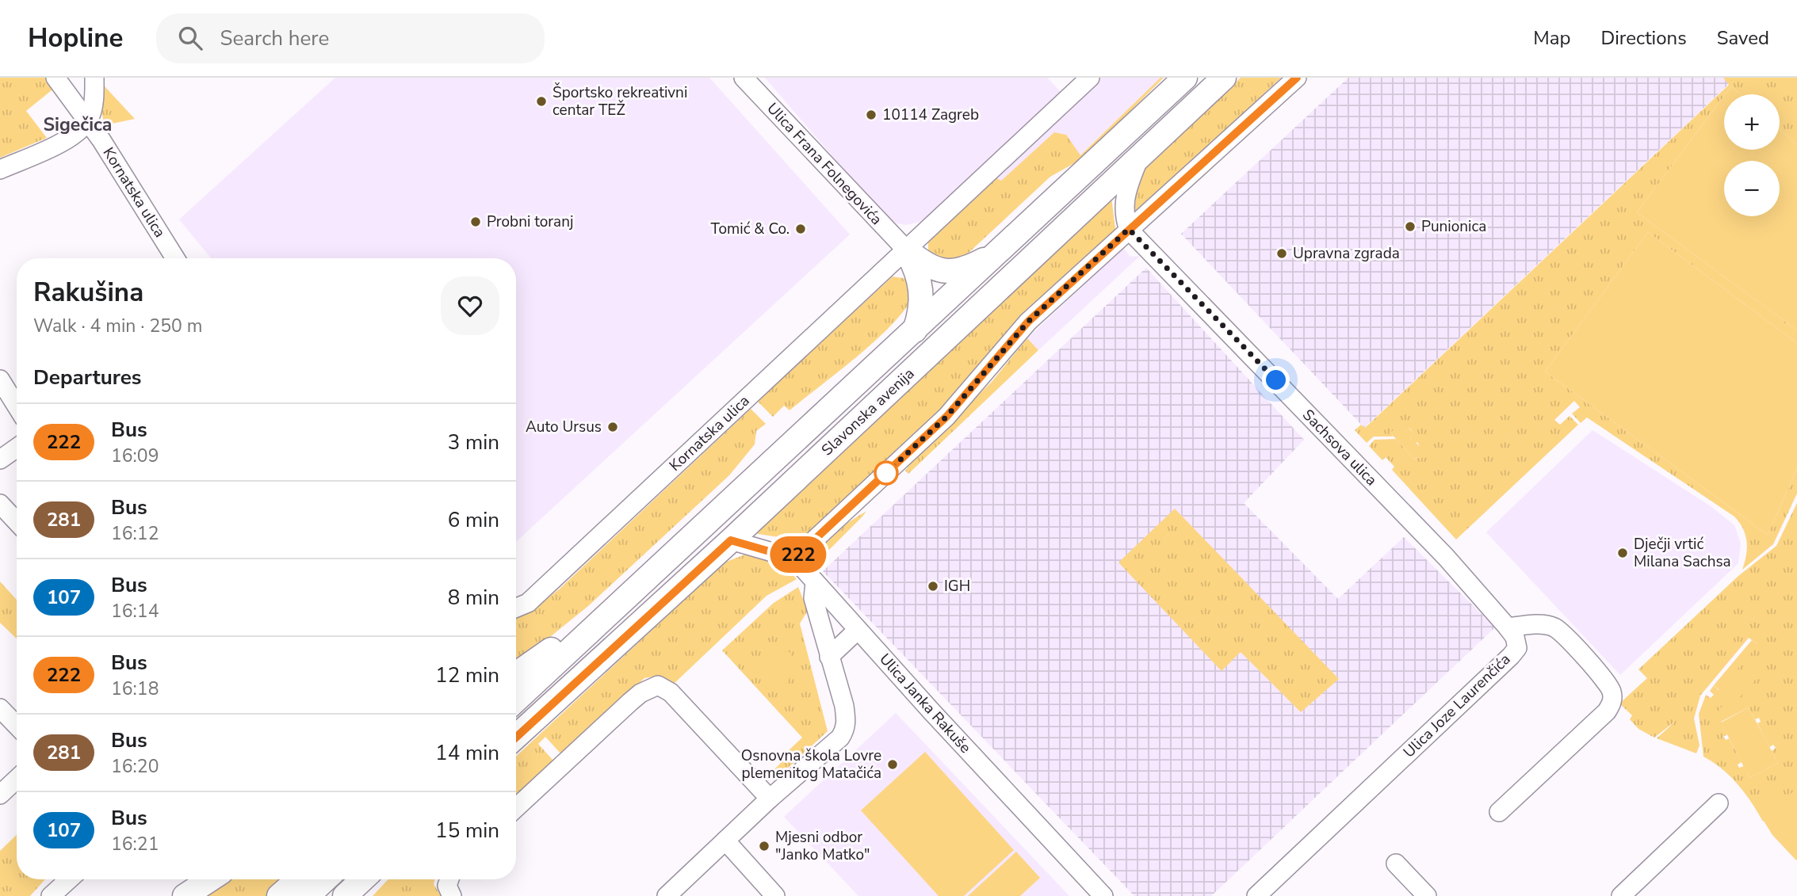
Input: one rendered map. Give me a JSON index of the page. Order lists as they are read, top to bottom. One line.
{"streets":{"main road":["Slavonska avenija"],"street":["Ulica Frana Folnegovića","Kornatska ulica","Sachsova ulica","Ulica Janka Rakuše","Ulica Joze Laurenčića"]},"crossings":[["Ulica Frana Folnegovića","Kornatska ulica"],["Sachsova ulica","Ulica Joze Laurenčića"]],"districts":["Sigečica"],"places":["Športsko rekreativni centar TEŽ","10114 Zagreb","Probni toranj","Punionica","Tomić & Co.","Upravna zgrada","Auto Ursus","Dječji vrtić Milana Sachsa","IGH","Osnovna škola Lovre plemenitog Matačića","Mjesni odbor \"Janko Matko\""],"lines":["bus line 222"],"page":{"header":"Hopline","search":"Search here","nav":["Map","Directions","Saved"],"on_map":"222","map_buttons":["+","−"],"heading":[["Rakušina","Walk · 4 min · 250 m"],"Departures"],"list":[{"mark":"222","name":"Bus","note":"16:09","value":"3 min"},{"mark":"281","name":"Bus","note":"16:12","value":"6 min"},{"mark":"107","name":"Bus","note":"16:14","value":"8 min"},{"mark":"222","name":"Bus","note":"16:18","value":"12 min"},{"mark":"281","name":"Bus","note":"16:20","value":"14 min"},{"mark":"107","name":"Bus","note":"16:21","value":"15 min"}]}}
